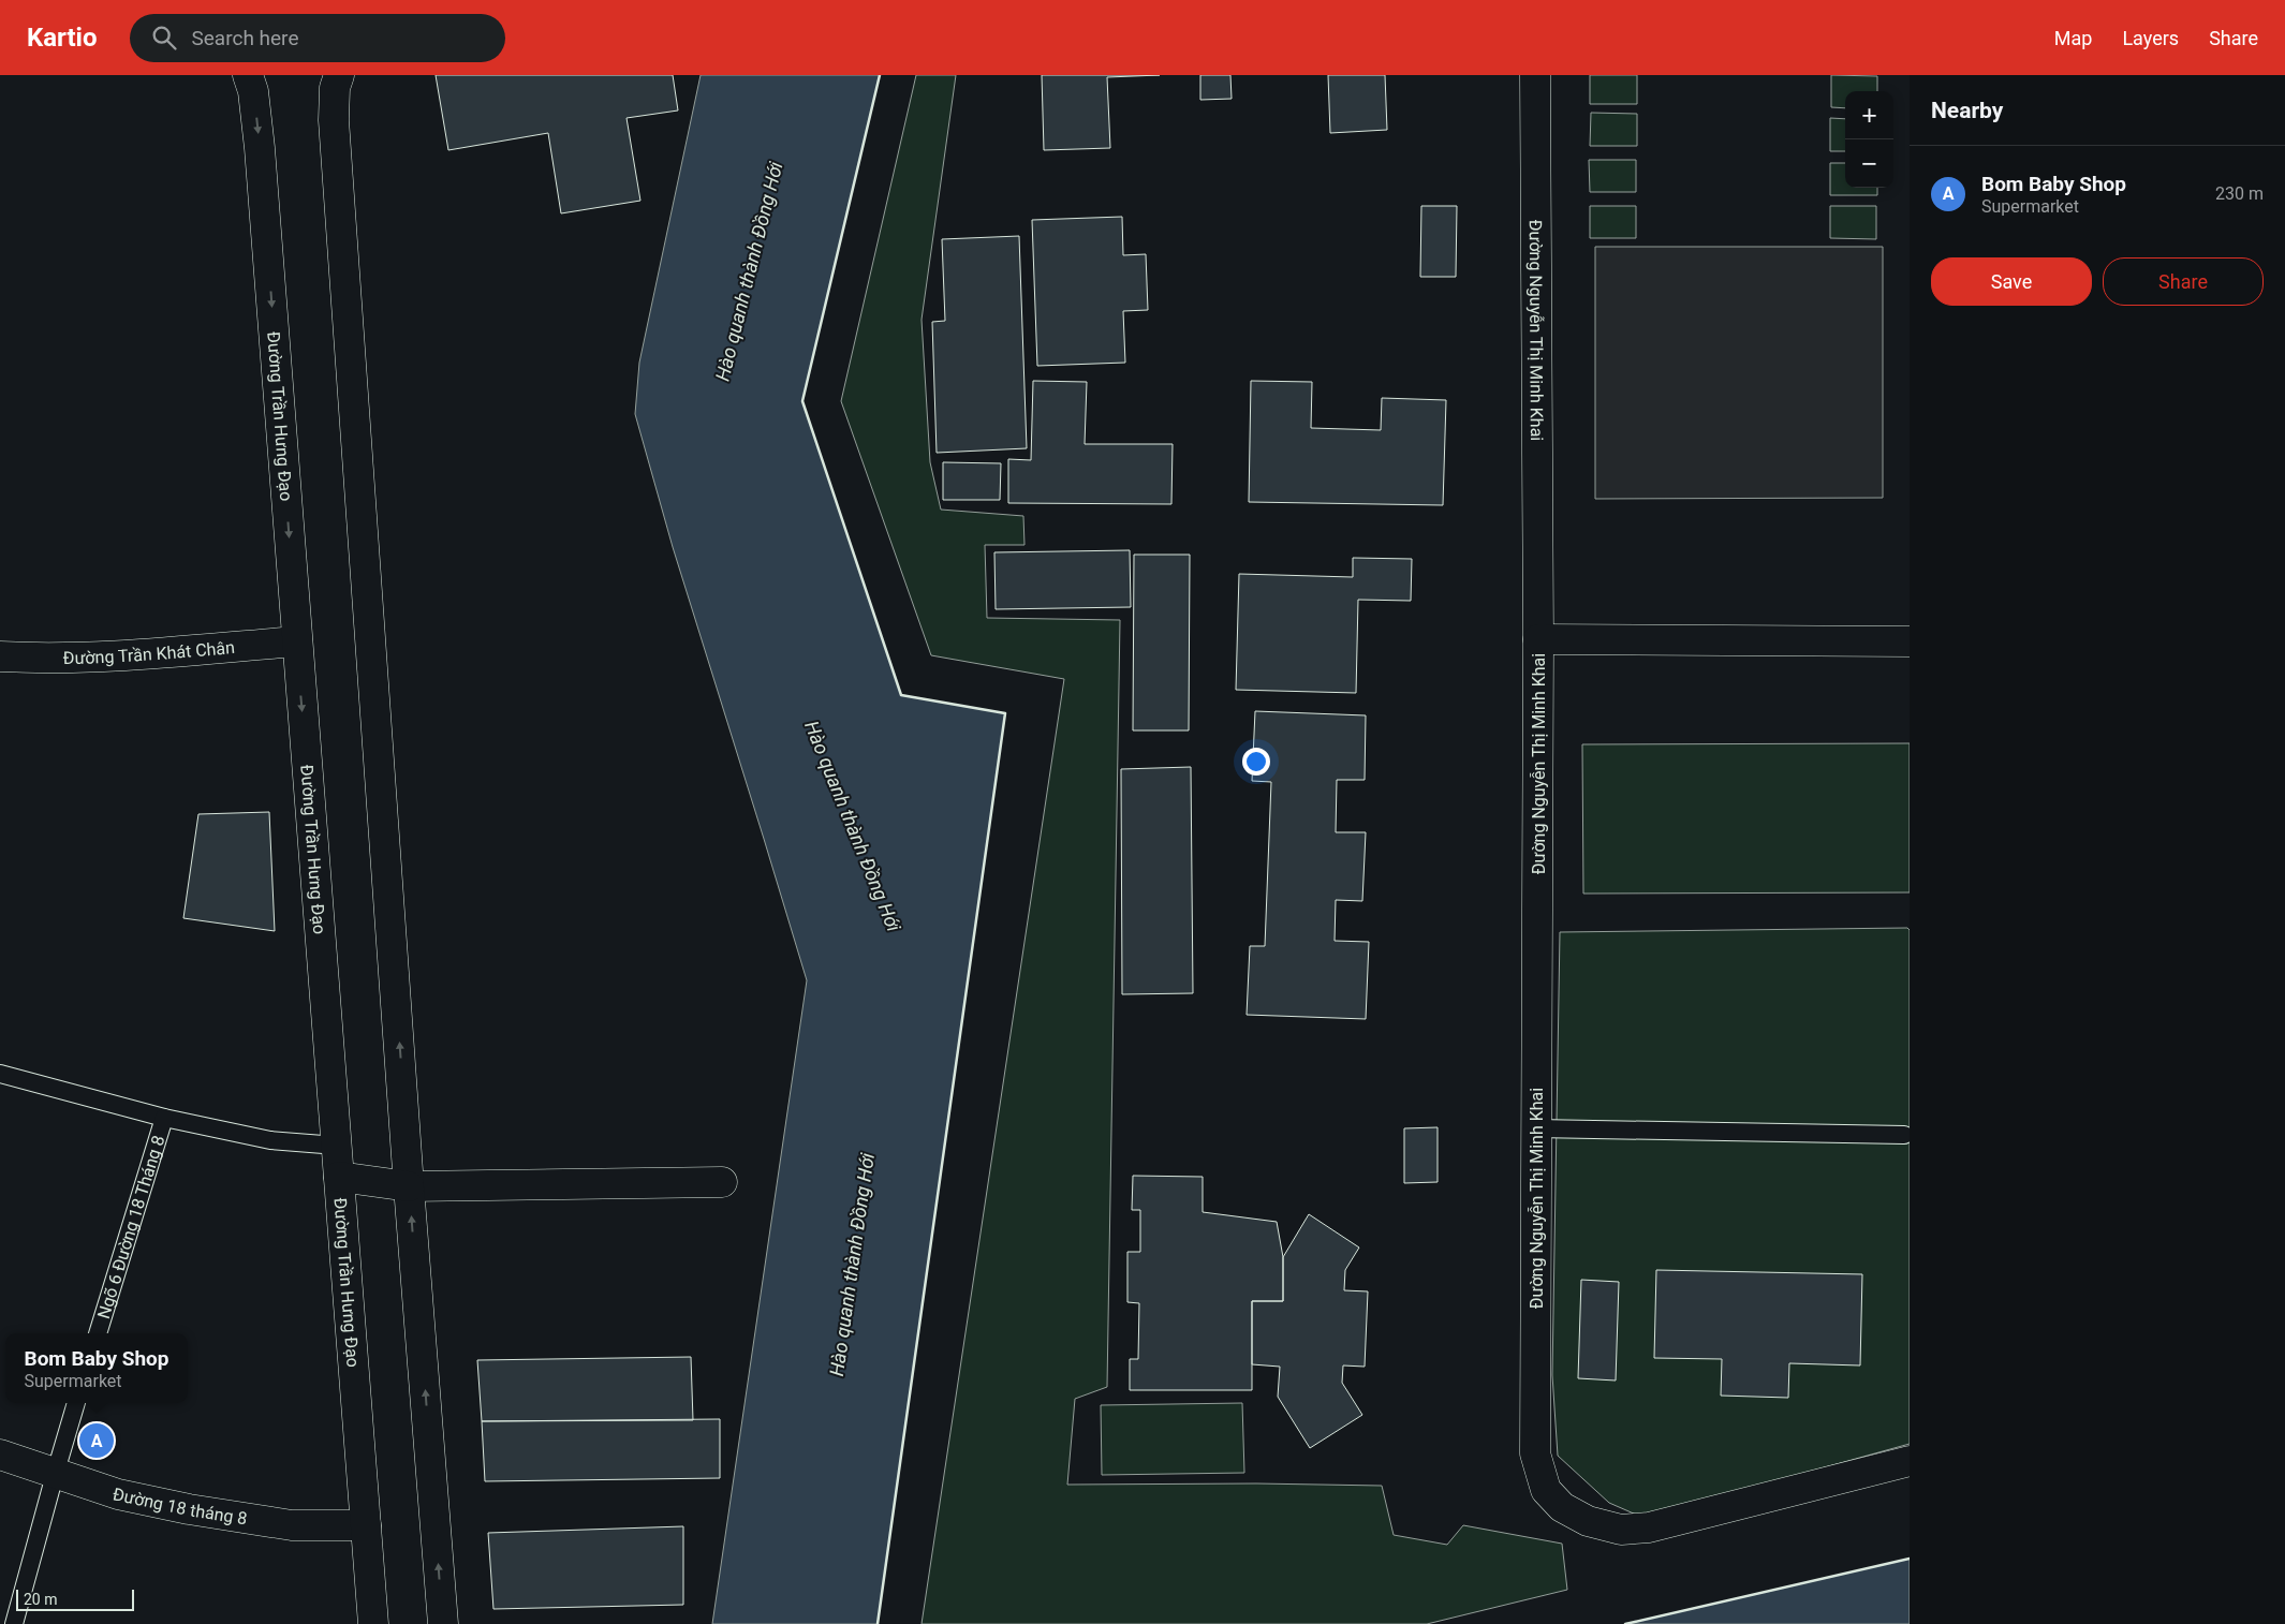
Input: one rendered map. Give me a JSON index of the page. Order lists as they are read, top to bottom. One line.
{"streets":{"main road":["Đường Nguyễn Thị Minh Khai","Đường Trần Hưng Đạo","Đường Trần Khát Chân","Đường 18 tháng 8"],"lane":["Ngõ 6 Đường 18 Tháng 8"]},"crossings":[["Đường Trần Hưng Đạo","Đường Trần Khát Chân"],["Đường Trần Hưng Đạo","Đường 18 tháng 8"]],"water":["Hào quanh thành Đồng Hới"],"scale_bar":"20 m","page":{"header":"Kartio","search":"Search here","nav":["Map","Layers","Share"],"heading":"Nearby","map_buttons":["+","−"],"list":[{"mark":"A","name":"Bom Baby Shop","note":"Supermarket","value":"230 m"}],"buttons":["Save","Share"],"popup":["Bom Baby Shop","Supermarket"],"pins":"A","scale":"20 m"}}
